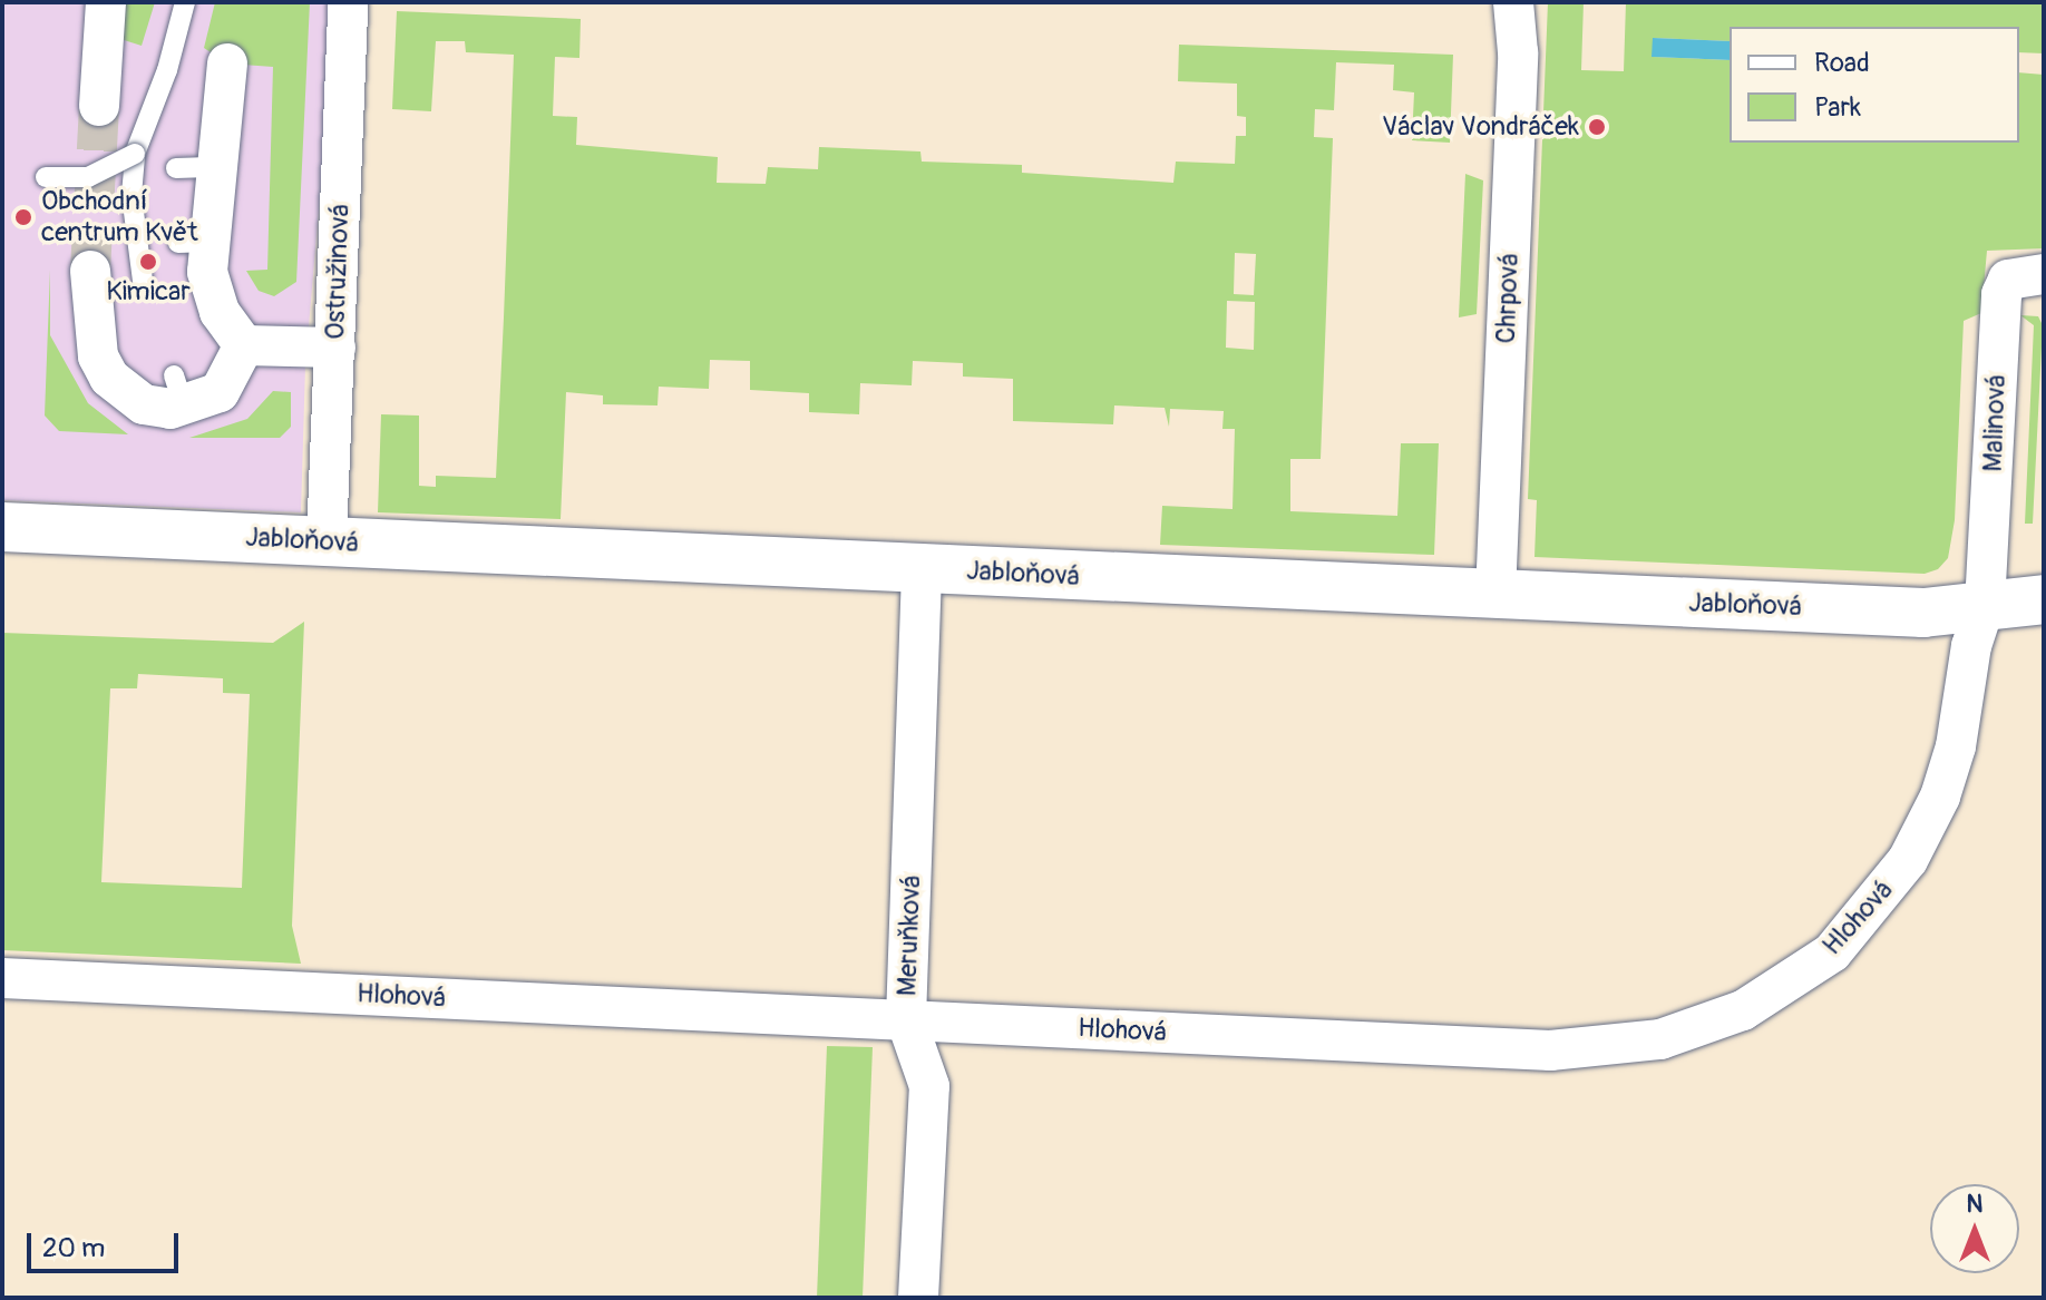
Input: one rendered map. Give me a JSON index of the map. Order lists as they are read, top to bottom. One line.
{"streets":{"street":["Ostružinová","Chrpová","Malinová","Jabloňová","Hlohová","Meruňková"]},"crossings":[["Ostružinová","Jabloňová"],["Chrpová","Jabloňová"],["Malinová","Jabloňová"],["Malinová","Hlohová"],["Jabloňová","Hlohová"],["Jabloňová","Meruňková"],["Hlohová","Meruňková"]],"places":["Václav Vondráček","Obchodní centrum Květ","Kimicar"],"legend":["Road","Park"],"scale_bar":"20 m","north":"top"}
